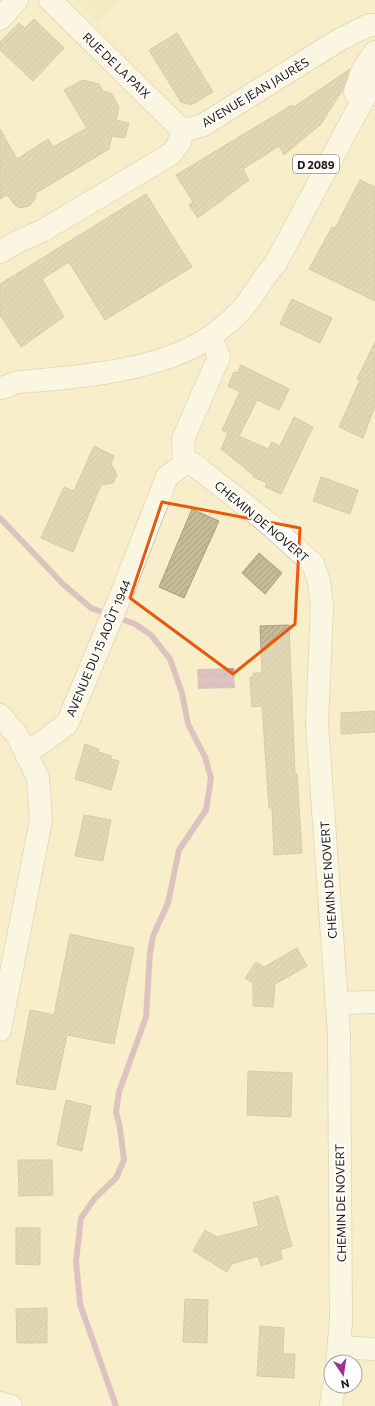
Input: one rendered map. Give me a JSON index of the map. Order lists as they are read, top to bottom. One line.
{"streets":{"street":["RUE DE LA PAIX","AVENUE JEAN JAURÈS","D 2089","CHEMIN DE NOVERT","AVENUE DU 15 AOÛT 1944"]},"crossings":[["RUE DE LA PAIX","AVENUE JEAN JAURÈS"],["CHEMIN DE NOVERT","AVENUE DU 15 AOÛT 1944"]],"north":"bottom"}
